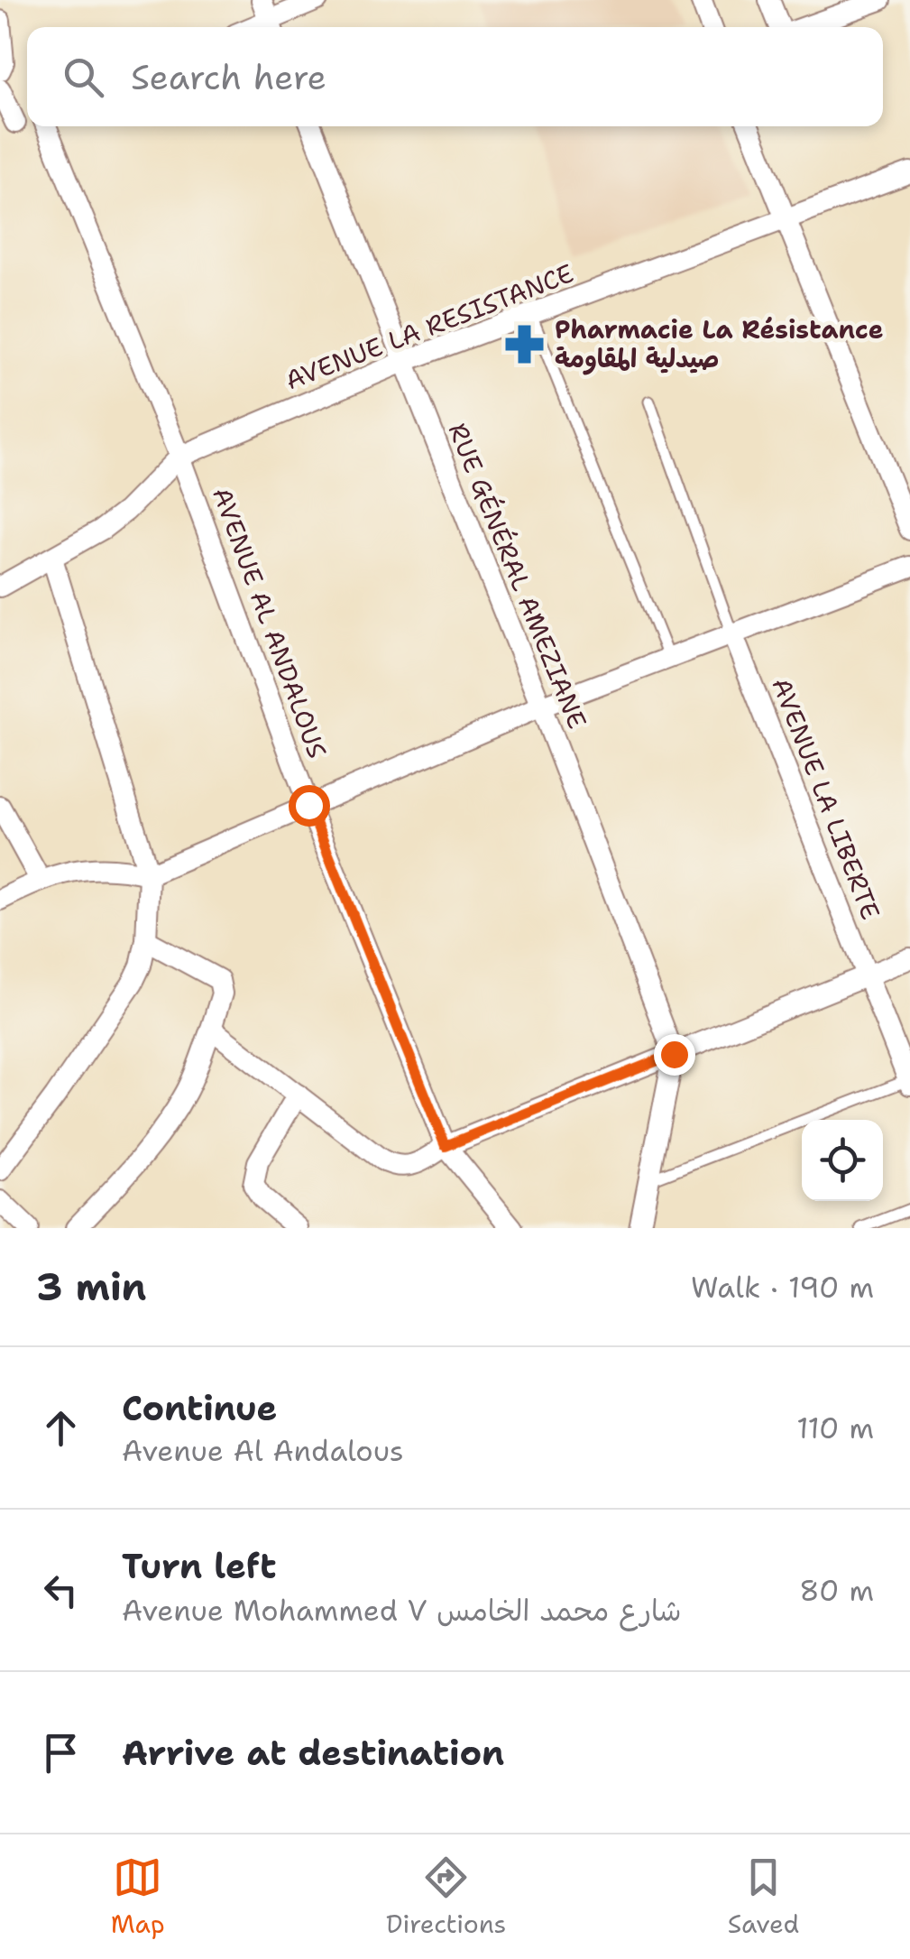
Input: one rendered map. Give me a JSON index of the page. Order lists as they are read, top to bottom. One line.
{"streets":{"street":["AVENUE LA RESISTANCE","RUE GÉNÉRAL AMEZIANE","AVENUE AL ANDALOUS","AVENUE LA LIBERTE"]},"crossings":[["AVENUE LA RESISTANCE","RUE GÉNÉRAL AMEZIANE"],["AVENUE LA RESISTANCE","AVENUE AL ANDALOUS"]],"places":{"pharmacy":["Pharmacie La Résistance صيدلية المقاومة"]},"page":{"search":"Search here","heading":["3 min","Walk · 190 m"],"list":[["Continue","Avenue Al Andalous","110 m"],["Turn left","Avenue Mohammed V شارع محمد الخامس","80 m"],"Arrive at destination"],"nav":["Map","Directions","Saved"]}}
